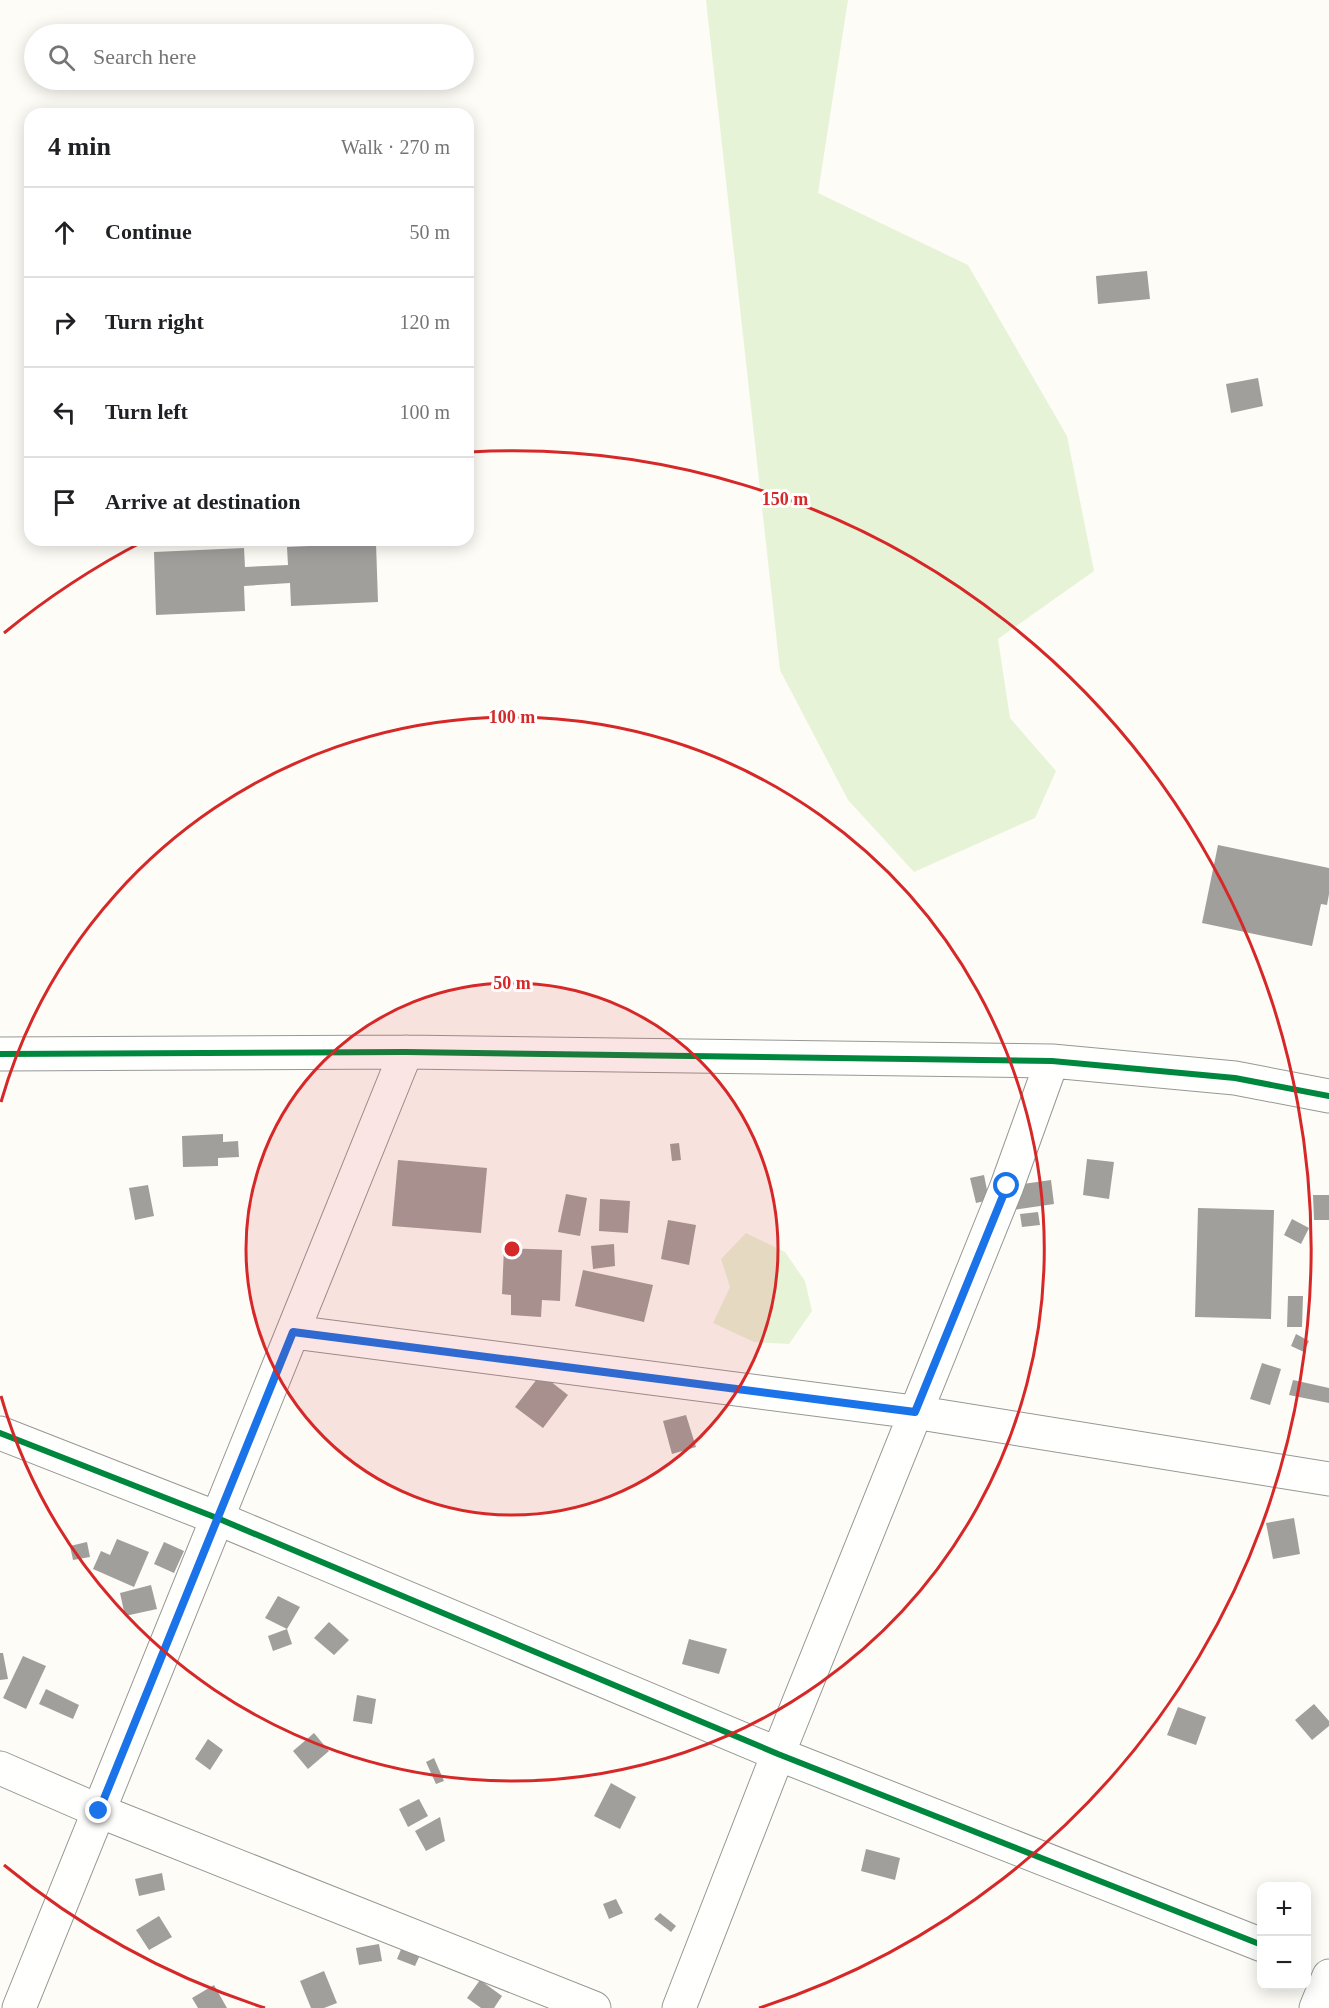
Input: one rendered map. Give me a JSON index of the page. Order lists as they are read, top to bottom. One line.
{"page":{"search":"Search here","heading":["4 min","Walk · 270 m"],"list":[["Continue","50 m"],["Turn right","120 m"],["Turn left","100 m"],"Arrive at destination"],"map_buttons":["+","−"]},"rings":["150 m","100 m","50 m"]}
